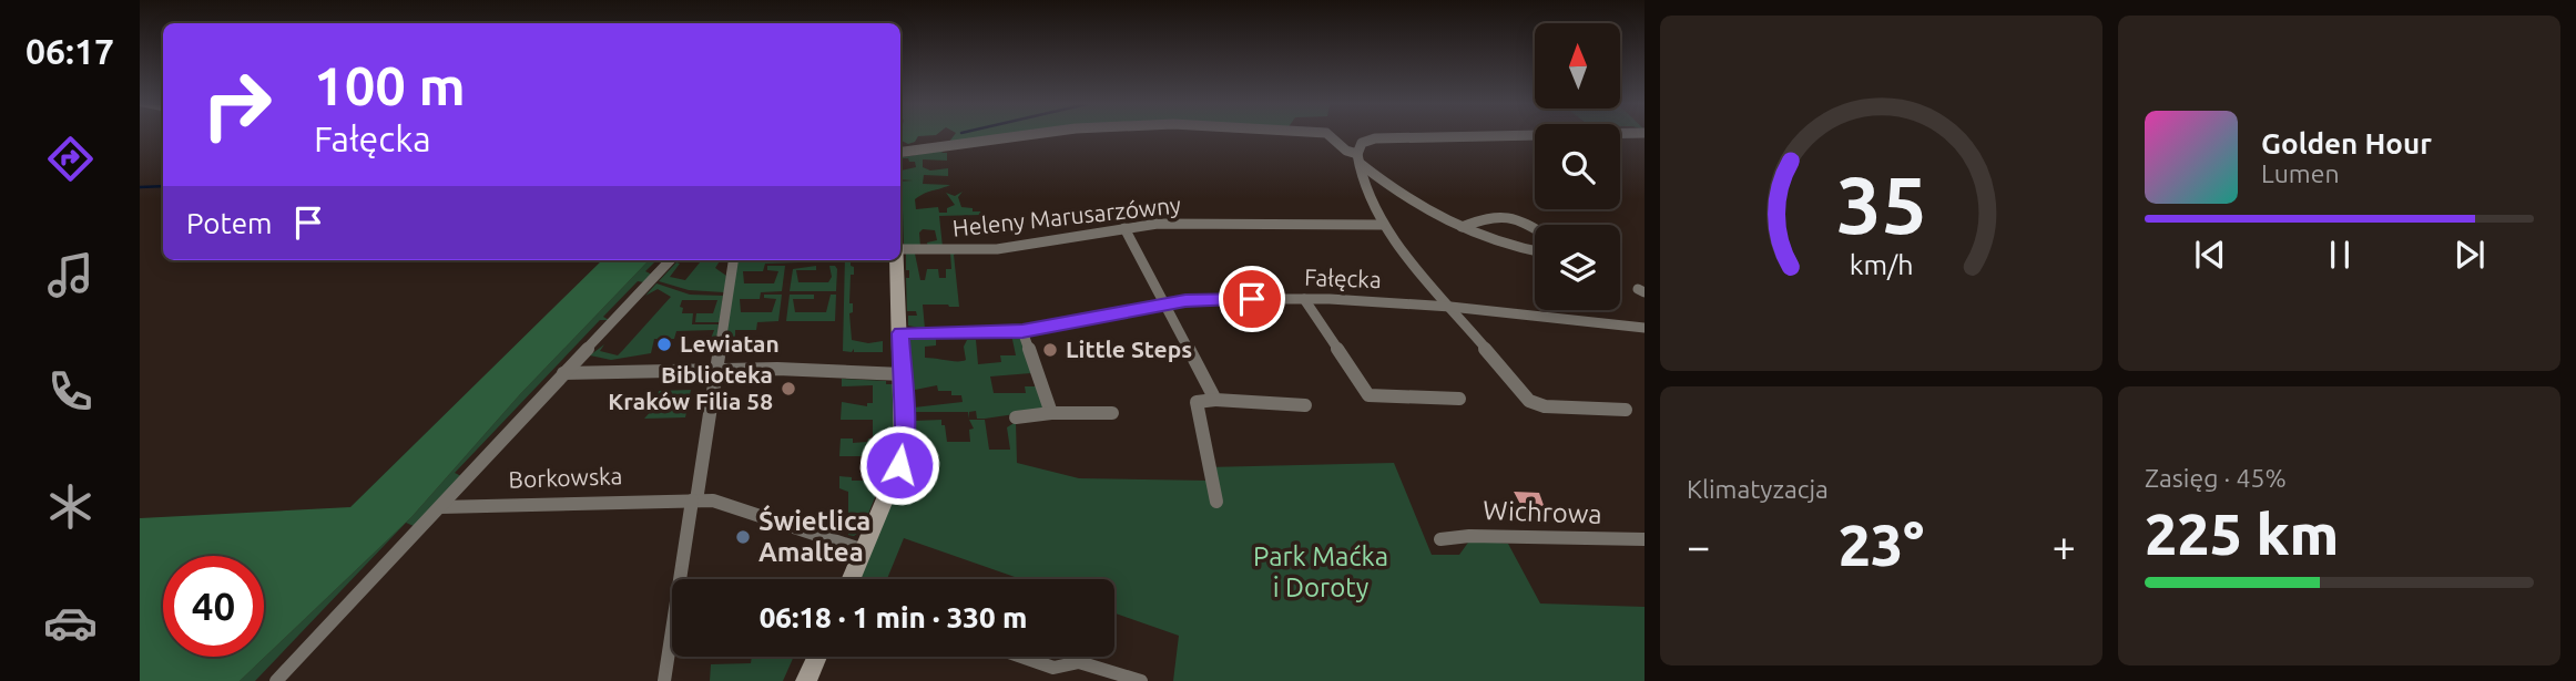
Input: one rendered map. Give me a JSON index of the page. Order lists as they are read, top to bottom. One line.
{"streets":{"street":["Heleny Marusarzówny","Fałęcka","Borkowska","Wichrowa"]},"parks":["Park Maćka i Doroty"],"places":["Lewiatan","Little Steps","Biblioteka Kraków Filia 58","Świetlica Amaltea"],"north":"top","page":{"tabs":"06:17","turn":["100 m","Fałęcka"],"song":["Golden Hour","Lumen"],"then":"Potem","tile":["Klimatyzacja",["Zasięg · 45%","225 km"]],"heat":["−","23°","+"],"limit":"40","trip":"06:18 · 1 min · 330 m","gauge":["35","km/h"]}}
